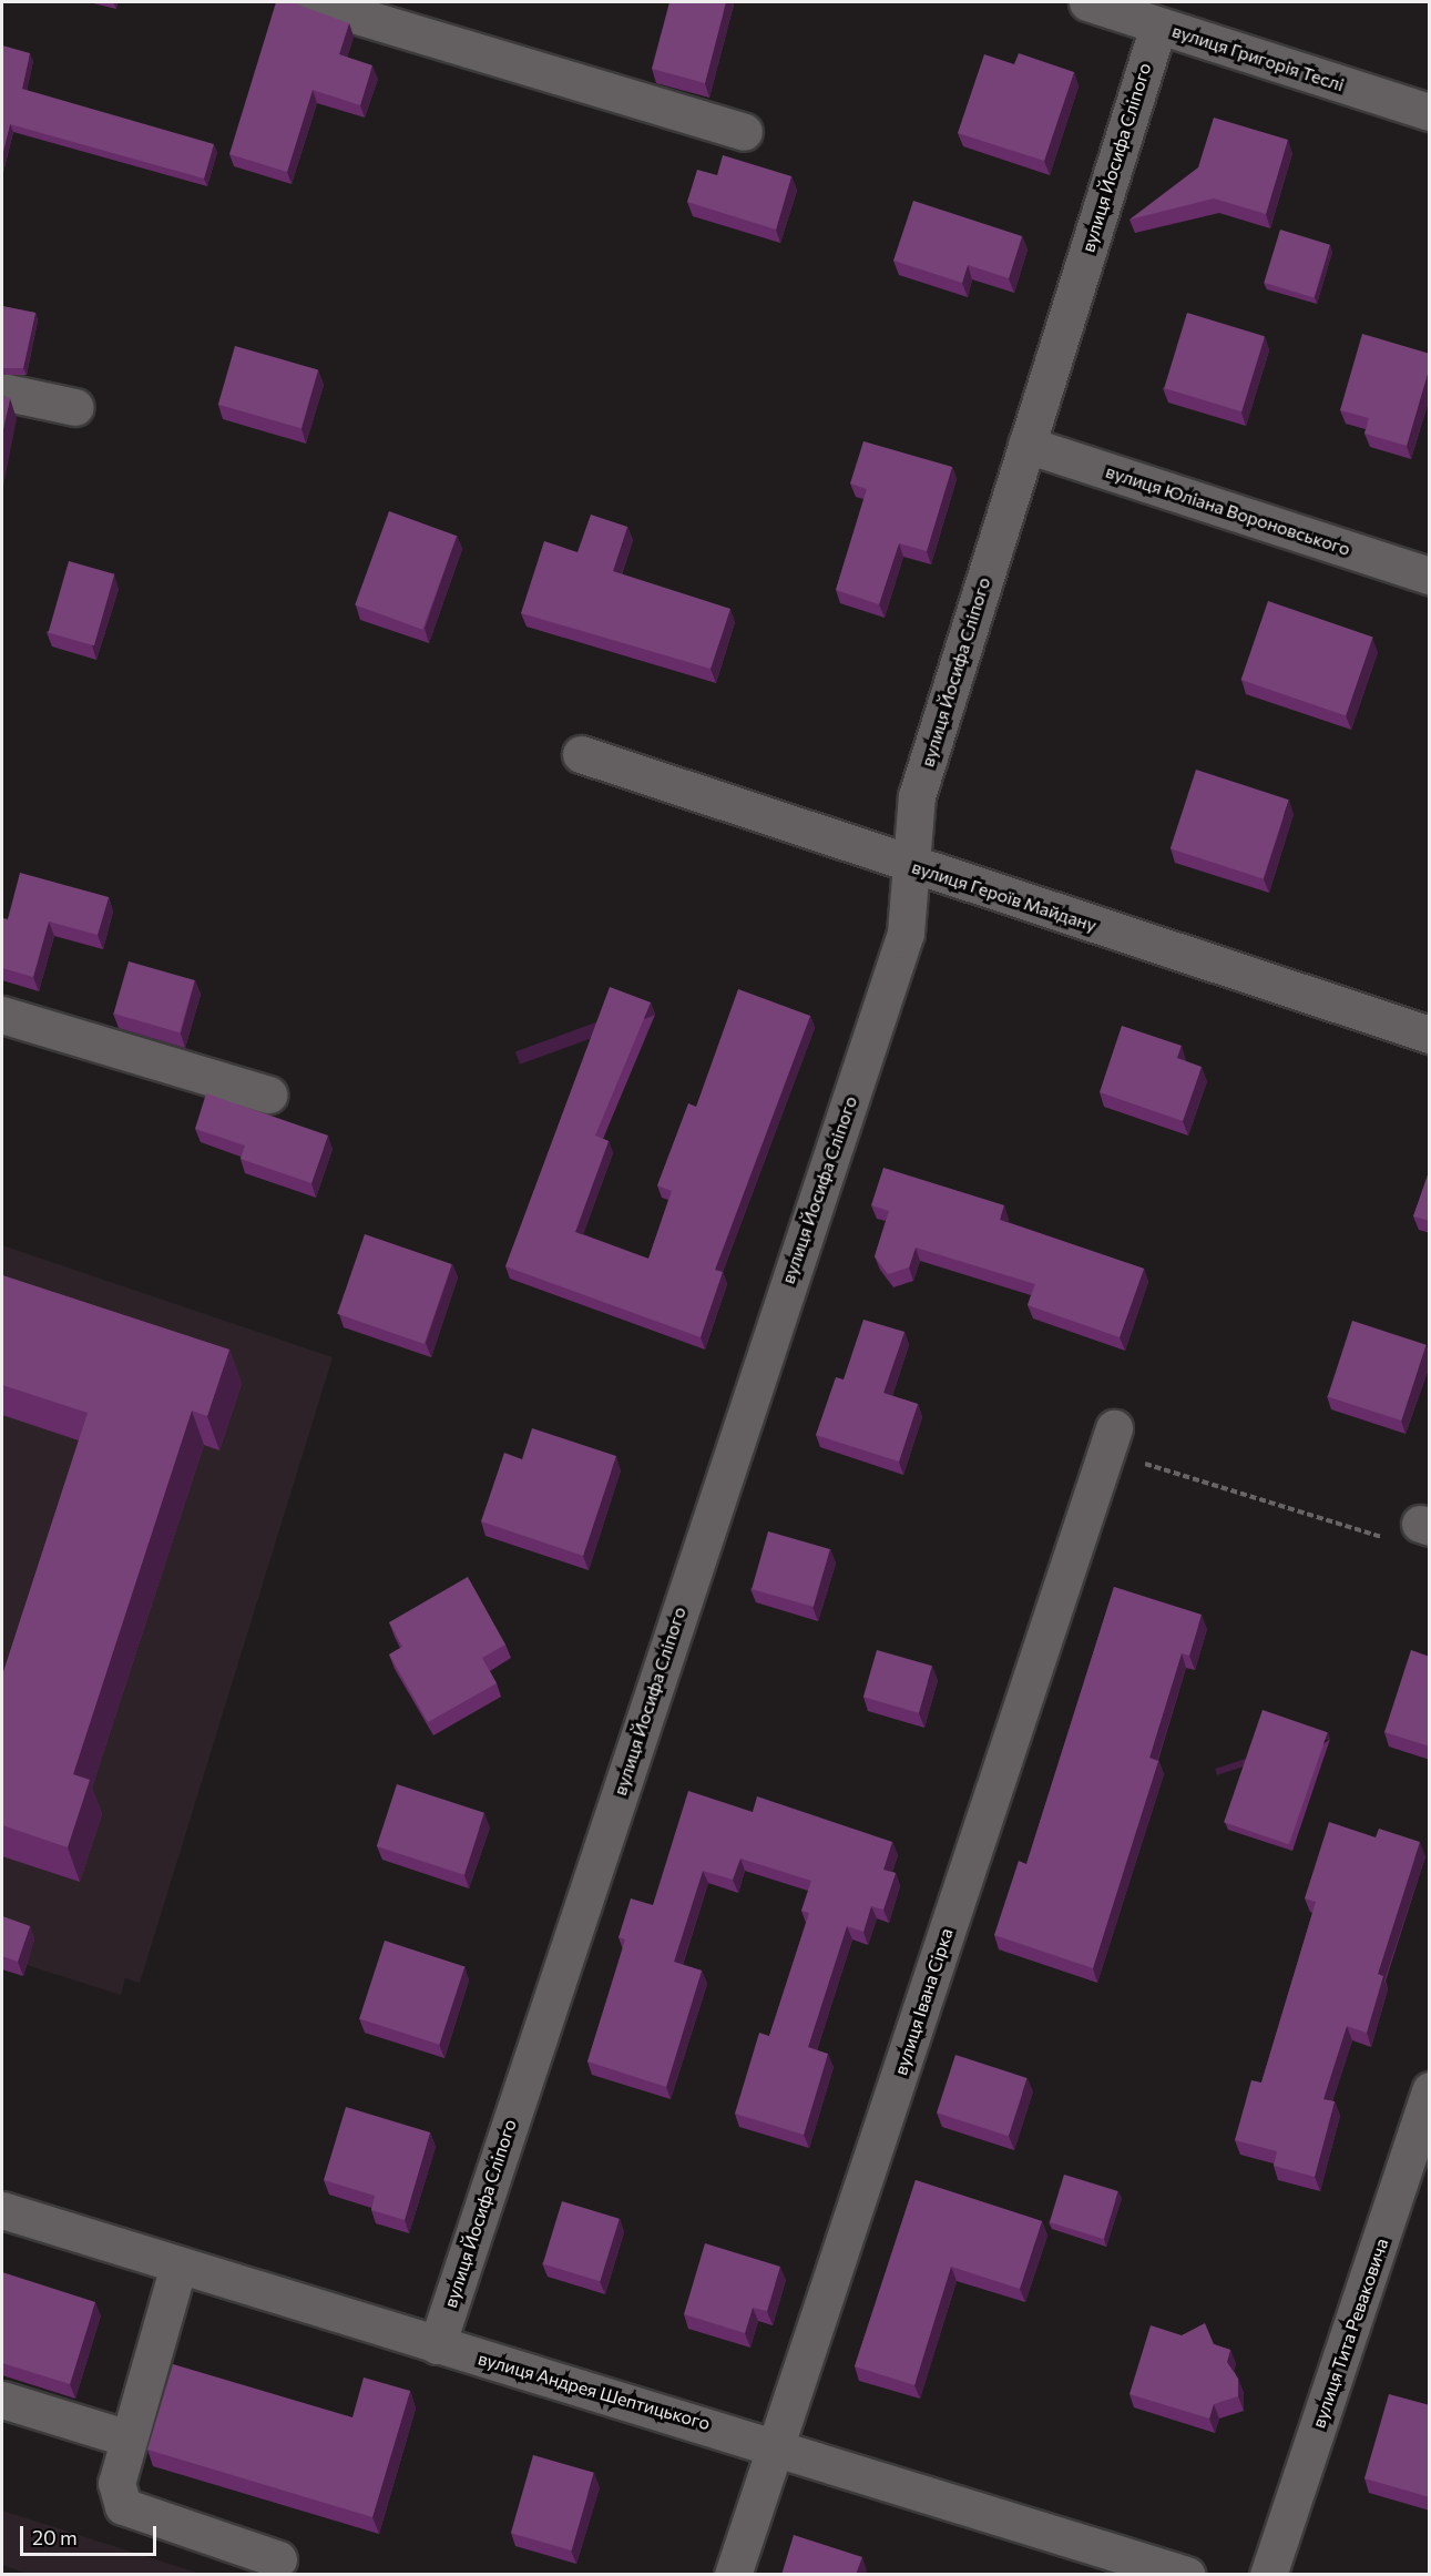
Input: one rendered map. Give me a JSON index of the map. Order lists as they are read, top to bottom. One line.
{"streets":{"street":["вулиця Григорія Теслі","вулиця Йосифа Сліпого","вулиця Юліана Вороновського","вулиця Героїв Майдану","вулиця Івана Сірка","вулиця Тита Реваковича","вулиця Андрея Шептицького"]},"crossings":[["вулиця Григорія Теслі","вулиця Йосифа Сліпого"],["вулиця Йосифа Сліпого","вулиця Юліана Вороновського"],["вулиця Йосифа Сліпого","вулиця Героїв Майдану"],["вулиця Йосифа Сліпого","вулиця Андрея Шептицького"],["вулиця Івана Сірка","вулиця Андрея Шептицького"]],"scale_bar":"20 m"}
